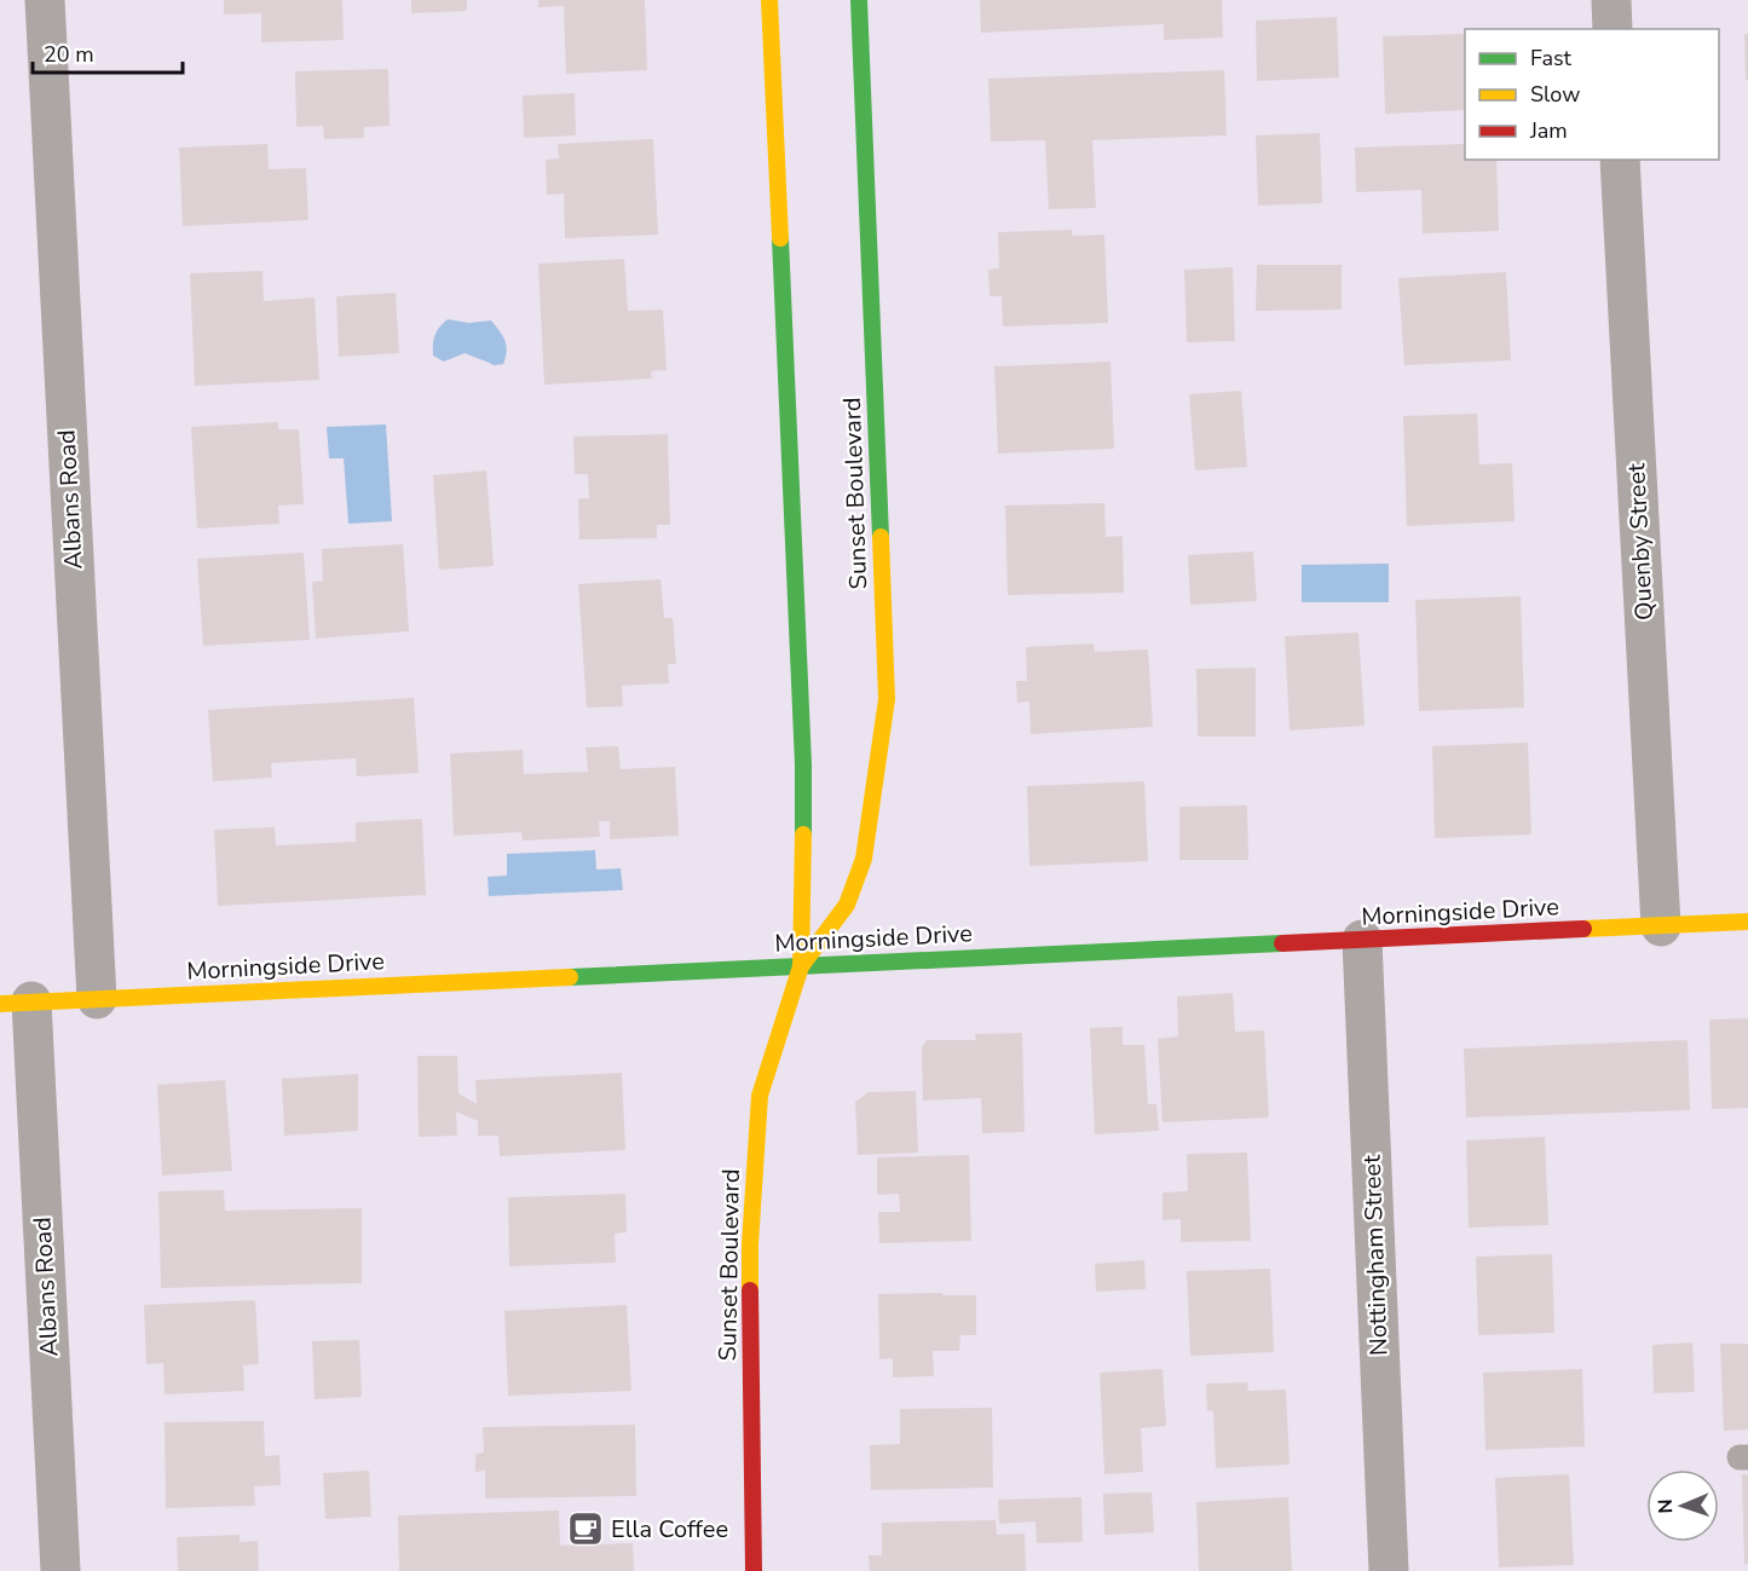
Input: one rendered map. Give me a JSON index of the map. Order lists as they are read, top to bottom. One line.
{"streets":{"street":["Sunset Boulevard","Albans Road","Quenby Street","Morningside Drive","Nottingham Street"]},"crossings":[["Sunset Boulevard","Morningside Drive"],["Albans Road","Morningside Drive"],["Quenby Street","Morningside Drive"],["Morningside Drive","Nottingham Street"]],"places":{"cafe":["Ella Coffee"]},"legend":["Fast","Slow","Jam"],"scale_bar":"20 m","north":"left"}
